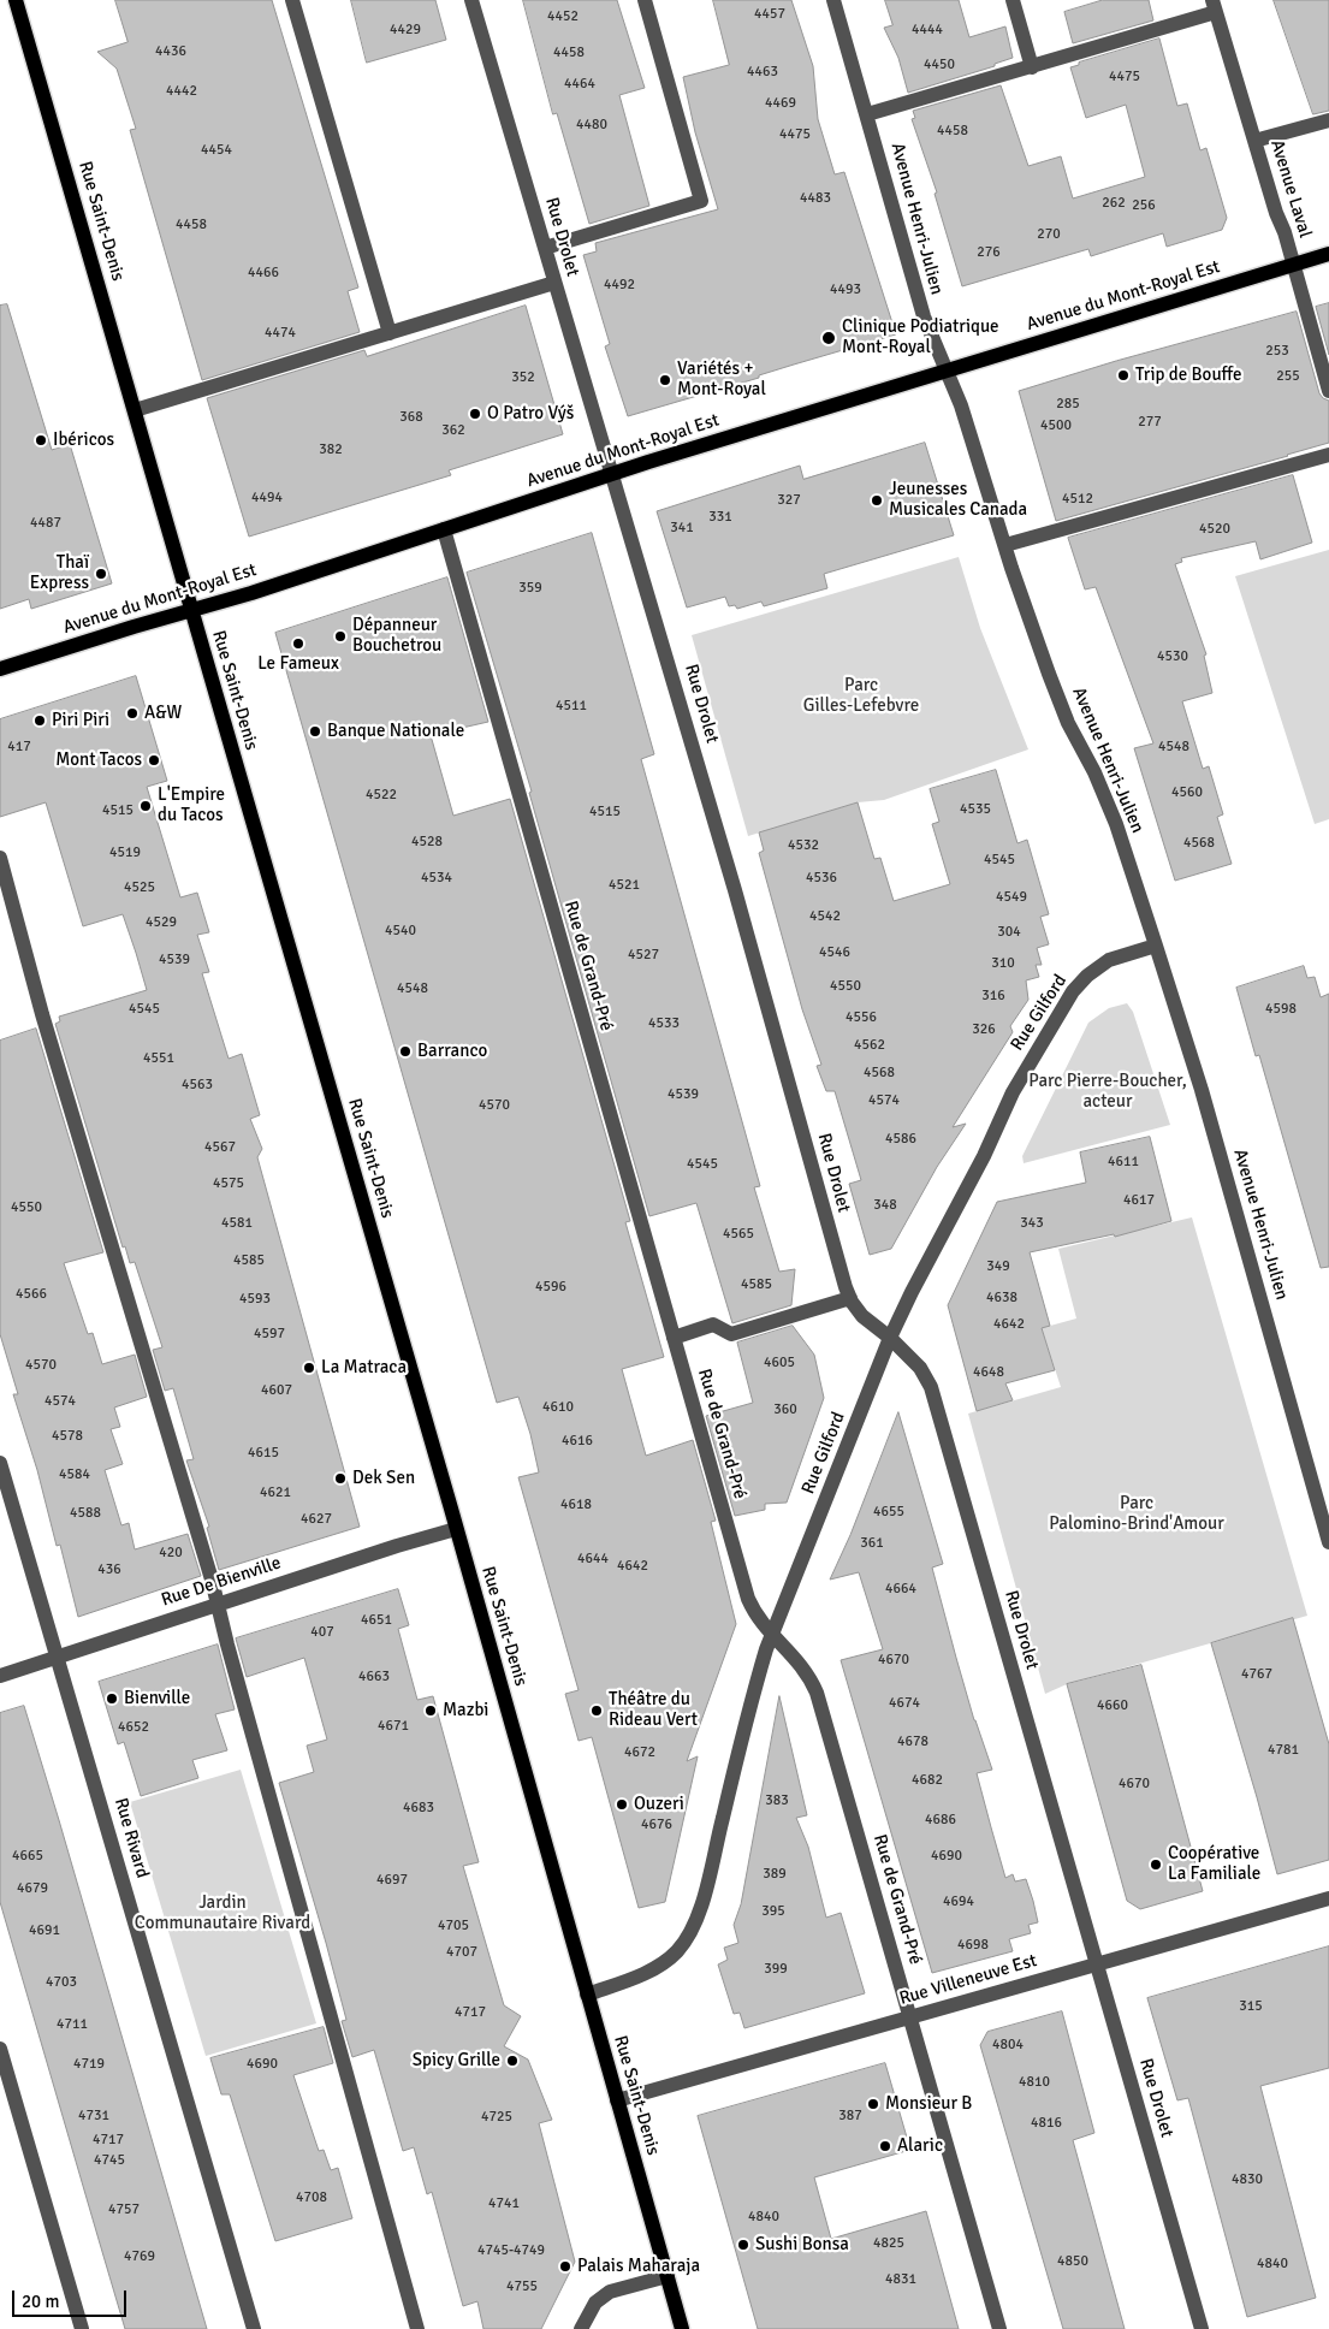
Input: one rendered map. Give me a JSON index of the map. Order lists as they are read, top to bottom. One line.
{"streets":{"main road":["Rue Saint-Denis","Avenue du Mont-Royal Est"],"street":["Avenue Laval","Avenue Henri-Julien","Rue Drolet","Rue de Grand-Pré","Rue Gilford","Rue De Bienville","Rue Rivard","Rue Villeneuve Est"]},"crossings":[["Avenue Laval","Avenue du Mont-Royal Est"],["Avenue Henri-Julien","Avenue du Mont-Royal Est"],["Avenue Henri-Julien","Rue Gilford"],["Rue Saint-Denis","Avenue du Mont-Royal Est"],["Rue Saint-Denis","Rue Gilford"],["Rue Saint-Denis","Rue De Bienville"],["Rue Saint-Denis","Rue Villeneuve Est"],["Rue Drolet","Avenue du Mont-Royal Est"],["Rue Drolet","Rue Gilford"],["Rue Drolet","Rue Villeneuve Est"],["Avenue du Mont-Royal Est","Rue de Grand-Pré"],["Rue de Grand-Pré","Rue Gilford"],["Rue de Grand-Pré","Rue Villeneuve Est"],["Rue De Bienville","Rue Rivard"]],"parks":["Parc Gilles-Lefebvre","Parc Pierre-Boucher, acteur","Parc Palomino-Brind'Amour","Jardin Communautaire Rivard"],"places":["Clinique Podiatrique Mont-Royal","Trip de Bouffe","Variétés + Mont-Royal","O Patro Výš","Ibéricos","Jeunesses Musicales Canada","Thaï Express","Dépanneur Bouchetrou","Le Fameux","A&W","Piri Piri","Banque Nationale","Mont Tacos","L'Empire du Tacos","Barranco","La Matraca","Dek Sen","Bienville","Mazbi","Théâtre du Rideau Vert","Ouzeri","Coopérative La Familiale","Spicy Grille","Monsieur B","Alaric","Sushi Bonsa","Palais Maharaja"],"house_numbers":["4457","4452","4429","4444","4436","4458","4450","4463","4475","4464","4442","4469","4480","4458","4475","4454","4483","262","256","4458","270","276","4466","4492","4493","4474","253","255","352","285","368","277","4500","362","382","4494","4512","327","331","4487","341","4520","359","4530","4511","417","4548","4560","4522","4535","4515","4515","4528","4568","4532","4519","4545","4534","4536","4521","4525","4549","4542","4529","4540","304","4546","4527","4539","310","4550","4548","316","4545","4598","4556","4533","326","4562","4551","4568","4563","4539","4574","4570","4586","4567","4611","4545","4575","4617","348","4550","4581","343","4565","4585","349","4585","4596","4566","4638","4593","4642","4597","4605","4570","4648","4607","4574","4610","360","4578","4616","4615","4584","4621","4618","4655","4588","4627","361","420","4644","4642","436","4664","4651","407","4670","4767","4663","4674","4660","4671","4652","4678","4781","4672","4682","4670","383","4683","4686","4676","4665","4690","389","4697","4679","4694","395","4705","4691","4698","4707","399","4703","315","4717","4711","4804","4719","4690","4810","4731","387","4725","4816","4717","4745","4830","4708","4741","4757","4840","4825","4745-4749","4769","4850","4840","4831","4755"],"scale_bar":"20 m"}
